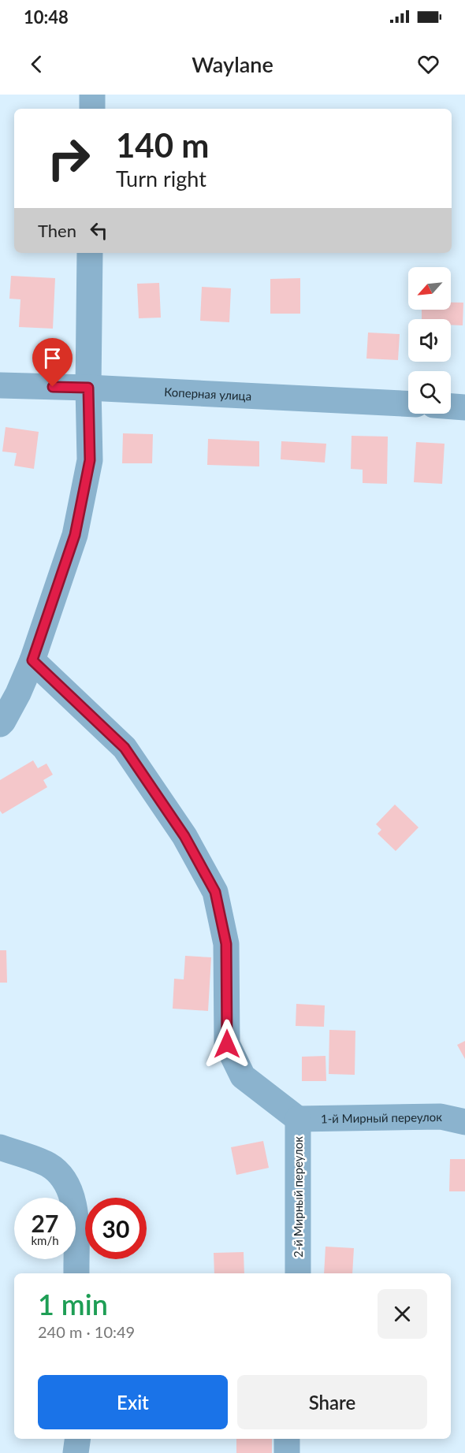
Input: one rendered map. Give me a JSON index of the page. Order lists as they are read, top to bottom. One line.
{"streets":{"street":["Коперная улица","1-й Мирный переулок","2-й Мирный переулок"]},"crossings":[["1-й Мирный переулок","2-й Мирный переулок"]],"north":"bottom left","page":{"status":"10:48","header":"Waylane","turn":["140 m","Turn right"],"then":"Then","speed":"27 km/h","limit":"30","heading":["1 min","240 m · 10:49"],"buttons":["Exit","Share"]}}
